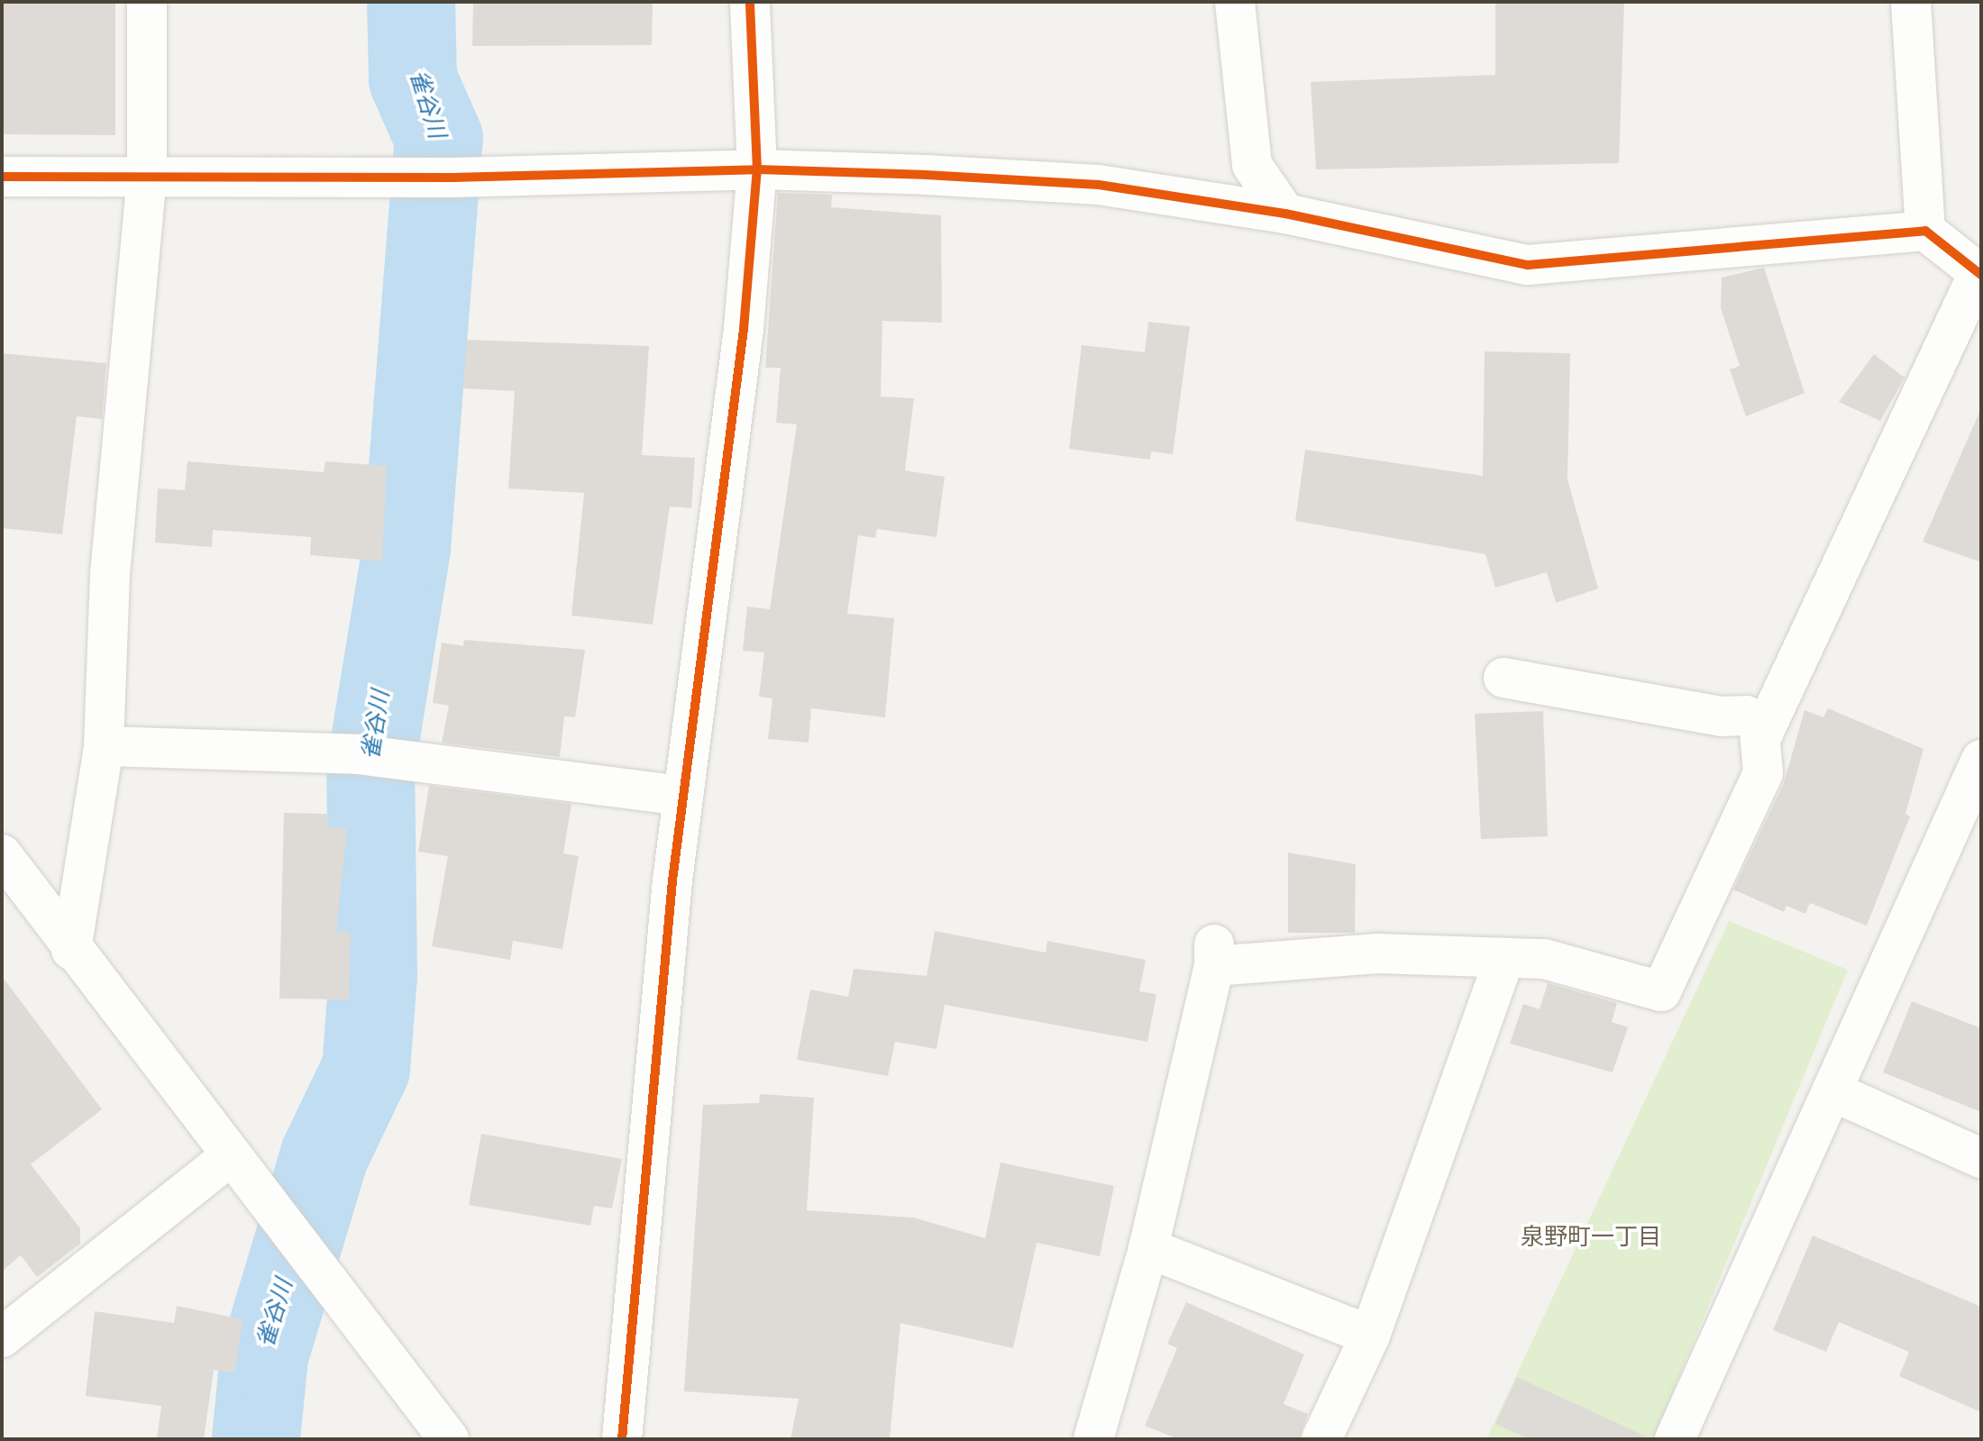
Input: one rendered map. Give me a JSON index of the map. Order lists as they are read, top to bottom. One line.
{"districts":["泉野町一丁目"],"water":["雀谷川"]}
